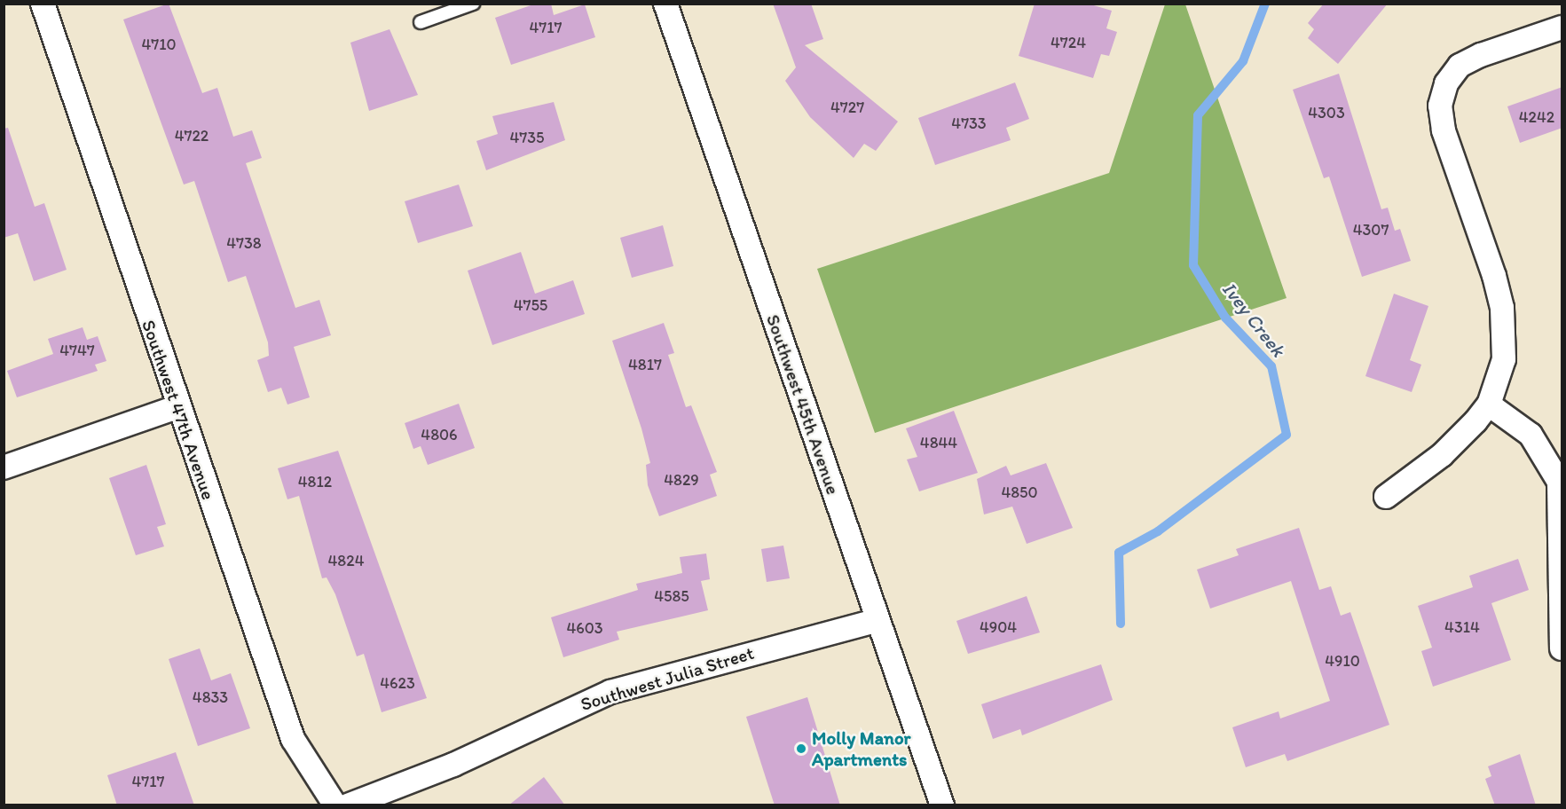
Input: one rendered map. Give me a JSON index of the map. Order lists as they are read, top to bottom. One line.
{"streets":{"street":["Southwest 45th Avenue","Southwest 47th Avenue","Southwest Julia Street"]},"crossings":[["Southwest 45th Avenue","Southwest Julia Street"]],"water":["Ivey Creek"],"places":["Molly Manor Apartments"],"house_numbers":["4717","4724","4710","4727","4303","4242","4733","4722","4735","4307","4738","4755","4747","4817","4806","4844","4829","4812","4850","4824","4585","4904","4314","4603","4910","4623","4833","4717"]}
